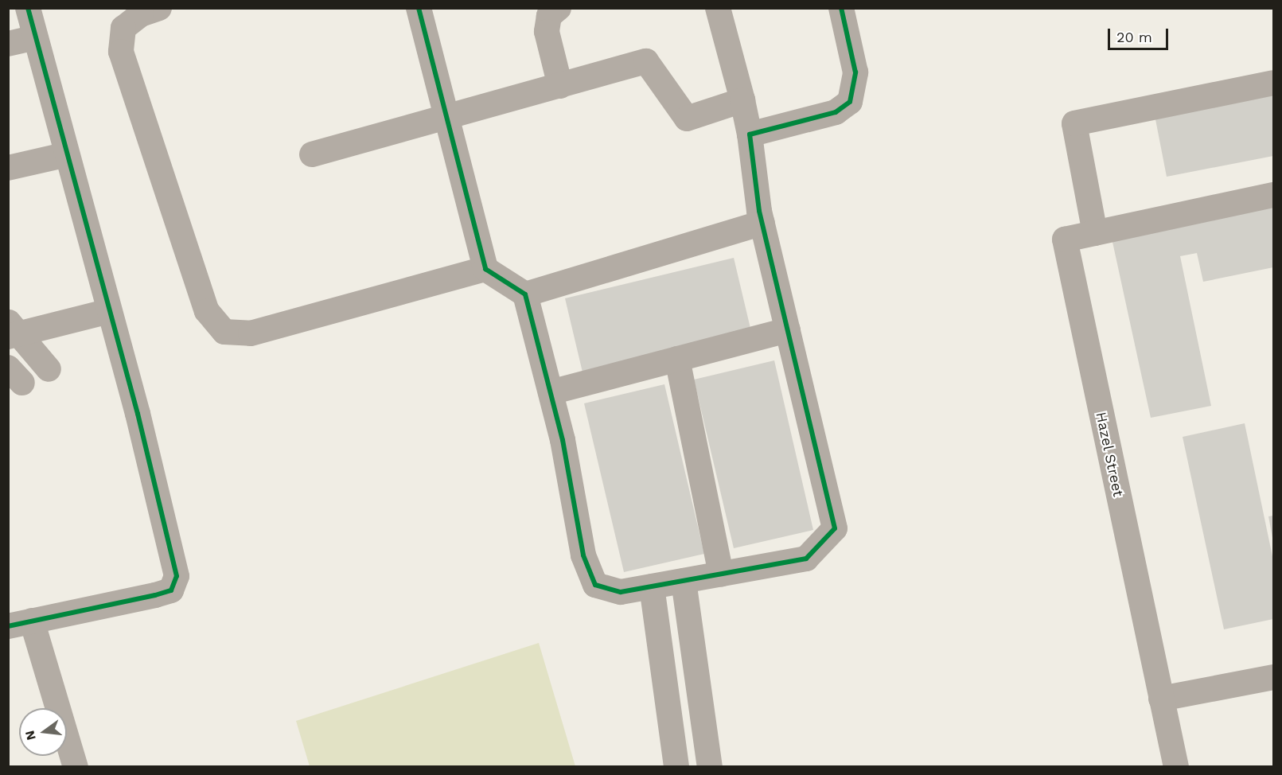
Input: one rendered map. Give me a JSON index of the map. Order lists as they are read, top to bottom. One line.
{"streets":{"street":["Hazel Street"]},"scale_bar":"20 m","north":"left"}
